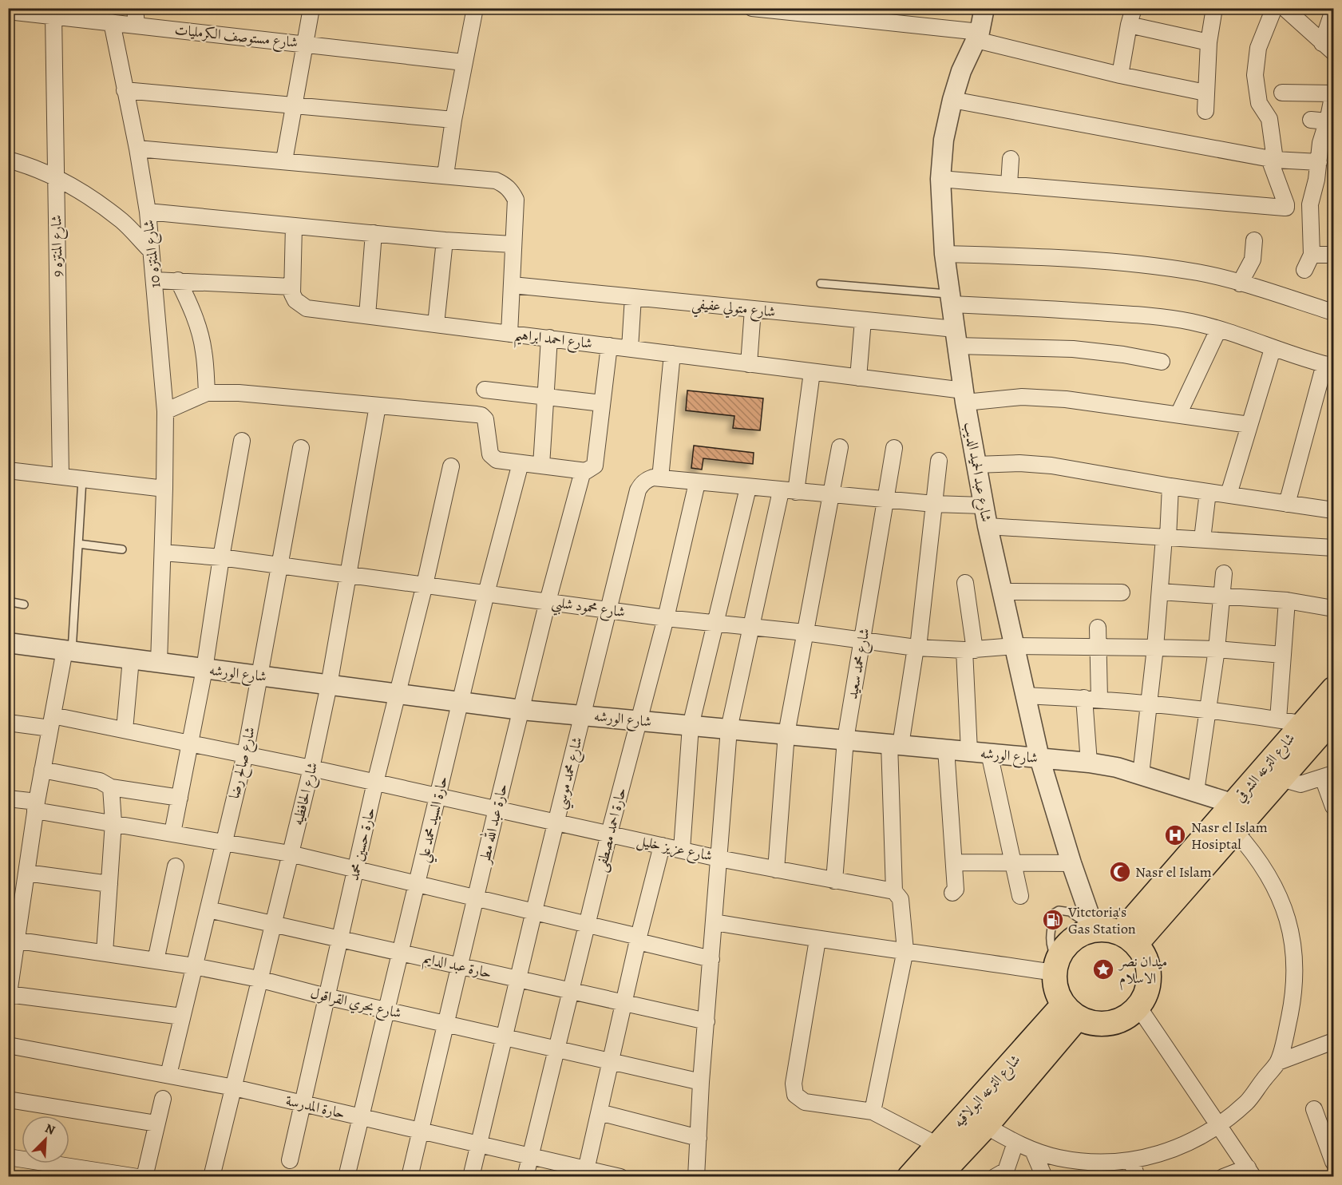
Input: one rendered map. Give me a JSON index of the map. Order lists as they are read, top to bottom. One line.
{"streets":{"main road":["شارع الترعه الشرقي","شارع الترعه البولاقيه"],"street":["شارع مستوصف الكرمليات","شارع المنتزه 9","شارع المنتزه 10","شارع متولي عفيفي","شارع احمد ابراهيم","شارع عبد الحميد الديب","شارع محمود شلبي","شارع محمد سعيد","شارع الورشه","شارع صالح رضا","شارع محمد موسي","شارع الحافظيه","حارة السيد محمد علي","حارة عبد الله مطر","حارة احمد مصطفى","حارة حسين محمد","شارع عزيز خليل","حارة عبد الدايم","شارع بحري القراقول","حارة المدرسة"]},"crossings":[["شارع مستوصف الكرمليات","شارع المنتزه 9"],["شارع مستوصف الكرمليات","شارع المنتزه 10"],["شارع المنتزه 10","شارع محمود شلبي"],["شارع المنتزه 10","شارع الورشه"],["شارع متولي عفيفي","شارع عبد الحميد الديب"],["شارع احمد ابراهيم","شارع عبد الحميد الديب"],["شارع عبد الحميد الديب","شارع محمود شلبي"],["شارع عبد الحميد الديب","شارع الورشه"],["شارع عبد الحميد الديب","شارع الترعه الشرقي"],["شارع عبد الحميد الديب","شارع الترعه البولاقيه"],["شارع محمود شلبي","شارع محمد سعيد"],["شارع محمود شلبي","شارع صالح رضا"],["شارع محمود شلبي","شارع محمد موسي"],["شارع محمود شلبي","شارع الحافظيه"],["شارع محمود شلبي","حارة السيد محمد علي"],["شارع محمود شلبي","حارة عبد الله مطر"],["شارع محمود شلبي","حارة احمد مصطفى"],["شارع محمود شلبي","حارة حسين محمد"],["شارع محمد سعيد","شارع الورشه"],["شارع محمد سعيد","شارع عزيز خليل"],["شارع الورشه","شارع صالح رضا"],["شارع الورشه","شارع الترعه الشرقي"],["شارع الورشه","شارع محمد موسي"],["شارع الورشه","شارع الحافظيه"],["شارع الورشه","حارة السيد محمد علي"],["شارع الورشه","حارة عبد الله مطر"],["شارع الورشه","حارة احمد مصطفى"],["شارع الورشه","حارة حسين محمد"],["شارع صالح رضا","شارع عزيز خليل"],["شارع صالح رضا","حارة عبد الدايم"],["شارع صالح رضا","شارع بحري القراقول"],["شارع صالح رضا","حارة المدرسة"],["شارع الترعه الشرقي","شارع الترعه البولاقيه"],["شارع محمد موسي","شارع عزيز خليل"],["شارع محمد موسي","حارة عبد الدايم"],["شارع محمد موسي","شارع بحري القراقول"],["شارع محمد موسي","حارة المدرسة"],["شارع الحافظيه","شارع عزيز خليل"],["شارع الحافظيه","حارة عبد الدايم"],["شارع الحافظيه","شارع بحري القراقول"],["شارع الحافظيه","حارة المدرسة"],["حارة السيد محمد علي","شارع عزيز خليل"],["حارة السيد محمد علي","حارة عبد الدايم"],["حارة السيد محمد علي","شارع بحري القراقول"],["حارة السيد محمد علي","حارة المدرسة"],["حارة عبد الله مطر","شارع عزيز خليل"],["حارة عبد الله مطر","حارة عبد الدايم"],["حارة عبد الله مطر","شارع بحري القراقول"],["حارة عبد الله مطر","حارة المدرسة"],["حارة احمد مصطفى","شارع عزيز خليل"],["حارة احمد مصطفى","حارة عبد الدايم"],["حارة احمد مصطفى","شارع بحري القراقول"],["حارة احمد مصطفى","حارة المدرسة"],["حارة حسين محمد","شارع عزيز خليل"],["حارة حسين محمد","حارة عبد الدايم"],["حارة حسين محمد","شارع بحري القراقول"],["حارة حسين محمد","حارة المدرسة"]],"places":{"hospital":["Nasr el Islam Hosiptal"],"mosque":["Nasr el Islam"],"fuel station":["Vitctoria's Gas Station"],"place":["ميدان نصر الاسلام"]},"north":"top right"}
